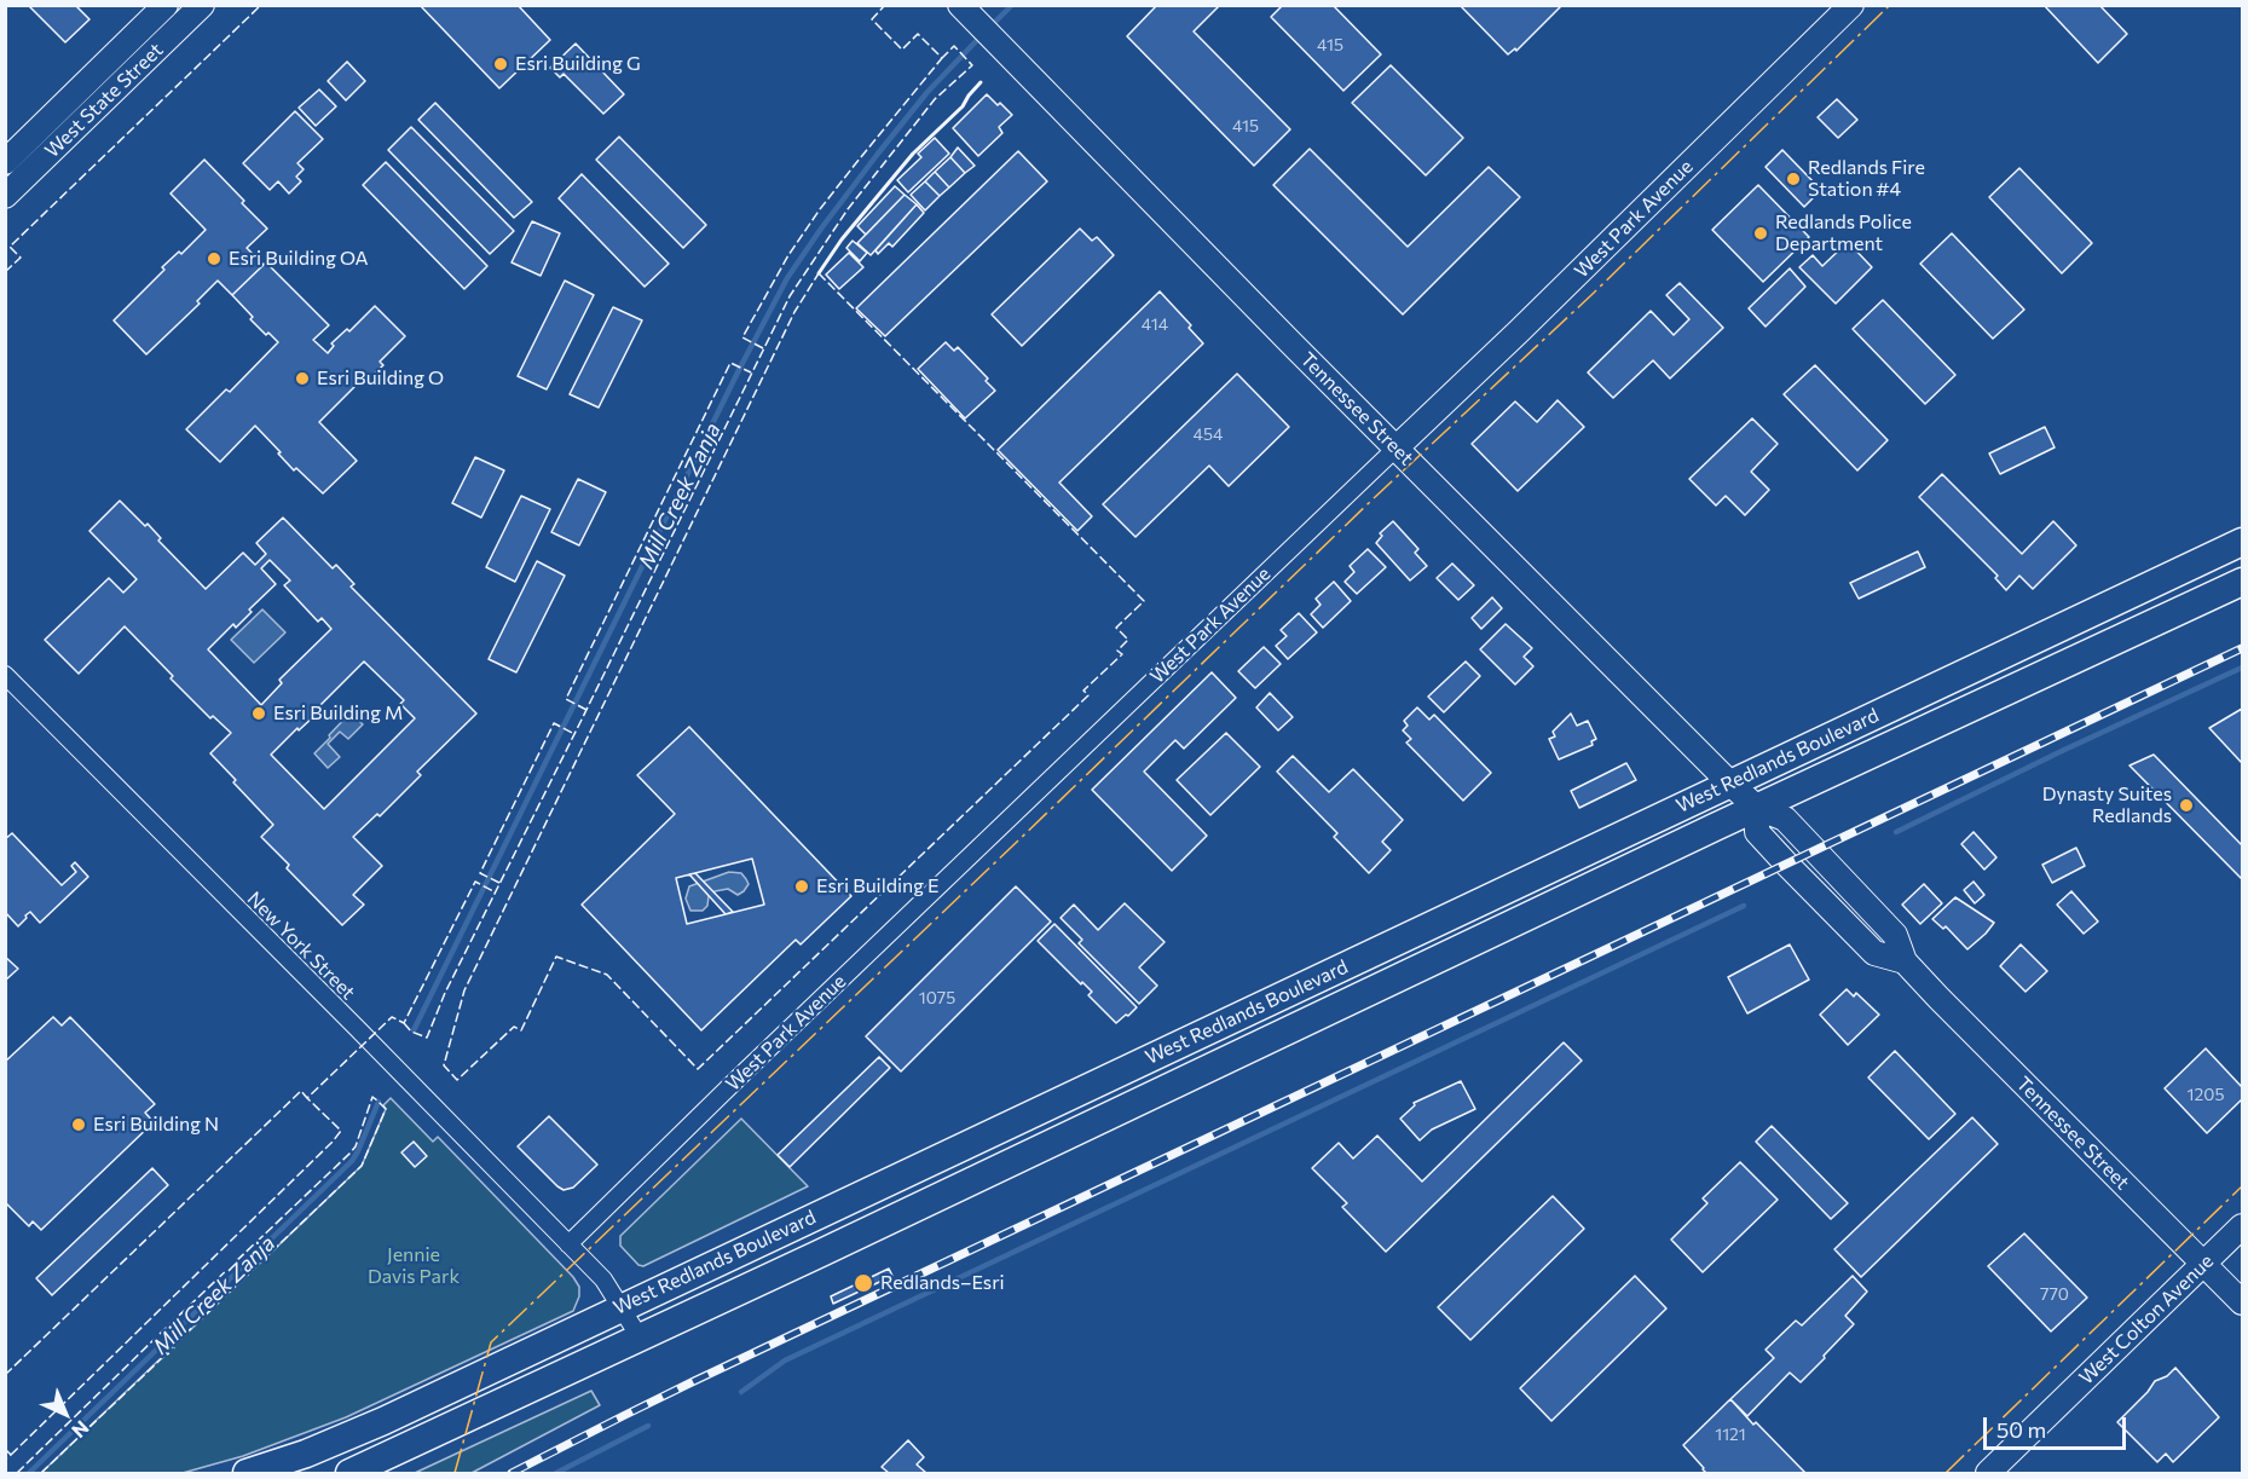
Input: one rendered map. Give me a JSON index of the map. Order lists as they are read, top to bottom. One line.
{"streets":{"main road":["West State Street","West Park Avenue","Tennessee Street","West Redlands Boulevard","West Colton Avenue"],"street":["New York Street"]},"crossings":[["West Park Avenue","Tennessee Street"],["West Park Avenue","New York Street"],["Tennessee Street","West Redlands Boulevard"],["Tennessee Street","West Colton Avenue"],["West Redlands Boulevard","New York Street"]],"water":["Mill Creek Zanja"],"parks":["Jennie Davis Park"],"places":["Esri Building G","Redlands Fire Station #4","Redlands Police Department","Esri Building OA","Esri Building O","Esri Building M","Dynasty Suites Redlands","Esri Building E","Esri Building N","Redlands–Esri"],"house_numbers":["415","415","414","454","1075","1205","770","1121"],"scale_bar":"50 m","north":"bottom right"}
